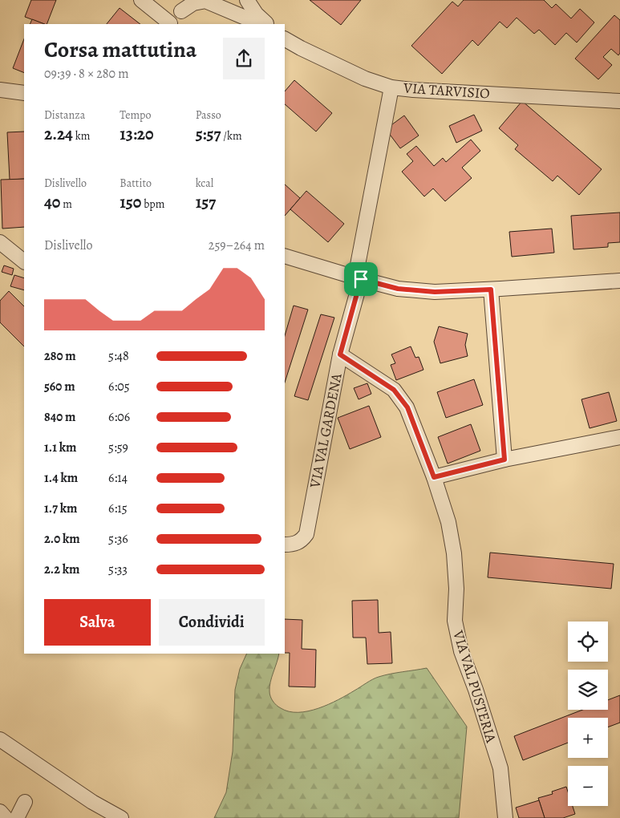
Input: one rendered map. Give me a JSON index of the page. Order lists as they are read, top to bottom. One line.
{"streets":{"street":["VIA TARVISIO","VIA VAL GARDENA","VIA VAL PUSTERIA"]},"crossings":[["VIA TARVISIO","VIA VAL GARDENA"],["VIA VAL GARDENA","VIA VAL PUSTERIA"]],"page":{"heading":["Corsa mattutina","09:39 · 8 × 280 m"],"stats":[["Distanza","2.24 km"],["Tempo","13:20"],["Passo","5:57 /km"],["Dislivello","40 m"],["Battito","150 bpm"],["kcal","157"]],"chart":["Dislivello","259–264 m"],"list":[{"name":"280 m","note":"5:48"},{"name":"560 m","note":"6:05"},{"name":"840 m","note":"6:06"},{"name":"1.1 km","note":"5:59"},{"name":"1.4 km","note":"6:14"},{"name":"1.7 km","note":"6:15"},{"name":"2.0 km","note":"5:36"},{"name":"2.2 km","note":"5:33"}],"buttons":["Salva","Condividi"],"map_buttons":["+","−"]}}
